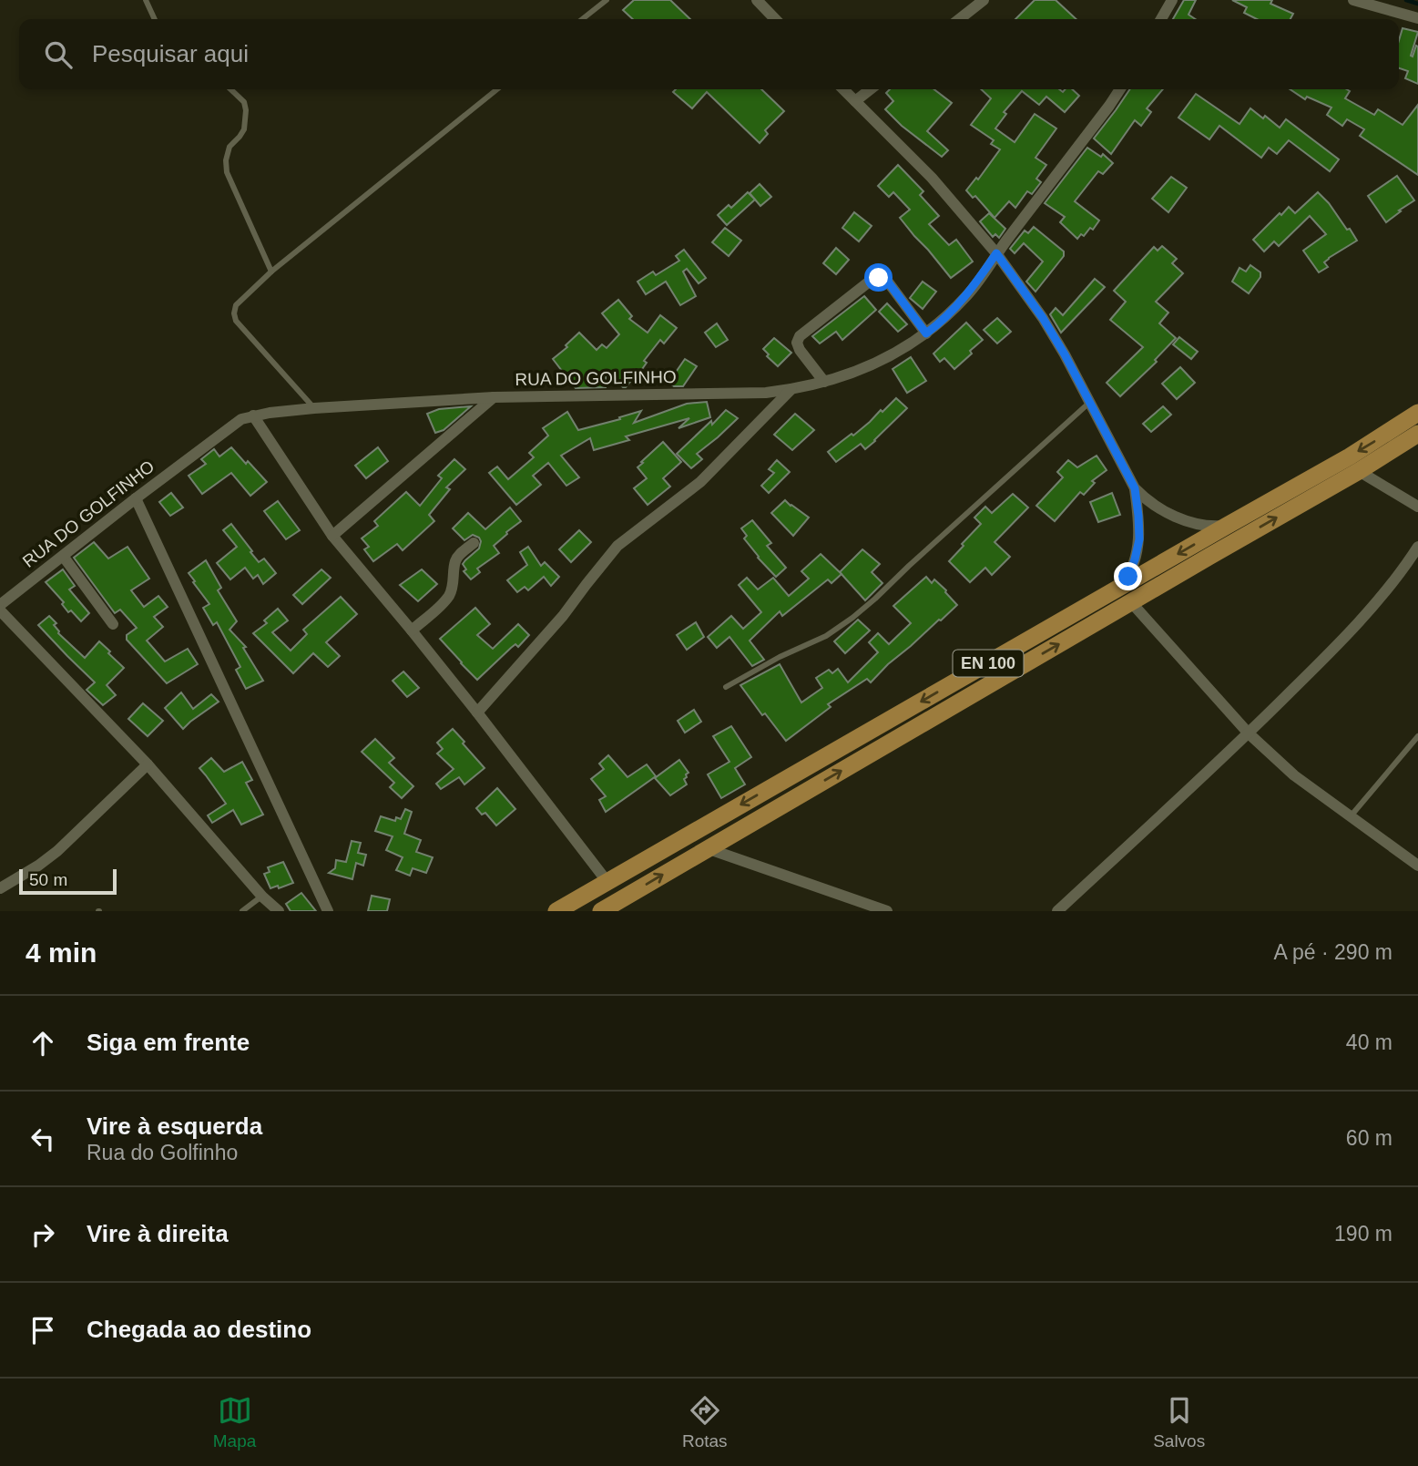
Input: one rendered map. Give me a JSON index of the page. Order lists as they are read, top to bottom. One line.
{"streets":{"main road":["EN 100"],"street":["RUA DO GOLFINHO"]},"scale_bar":"50 m","page":{"search":"Pesquisar aqui","scale":"50 m","heading":["4 min","A pé · 290 m"],"list":[["Siga em frente","40 m"],["Vire à esquerda","Rua do Golfinho","60 m"],["Vire à direita","190 m"],"Chegada ao destino"],"nav":["Mapa","Rotas","Salvos"]}}
